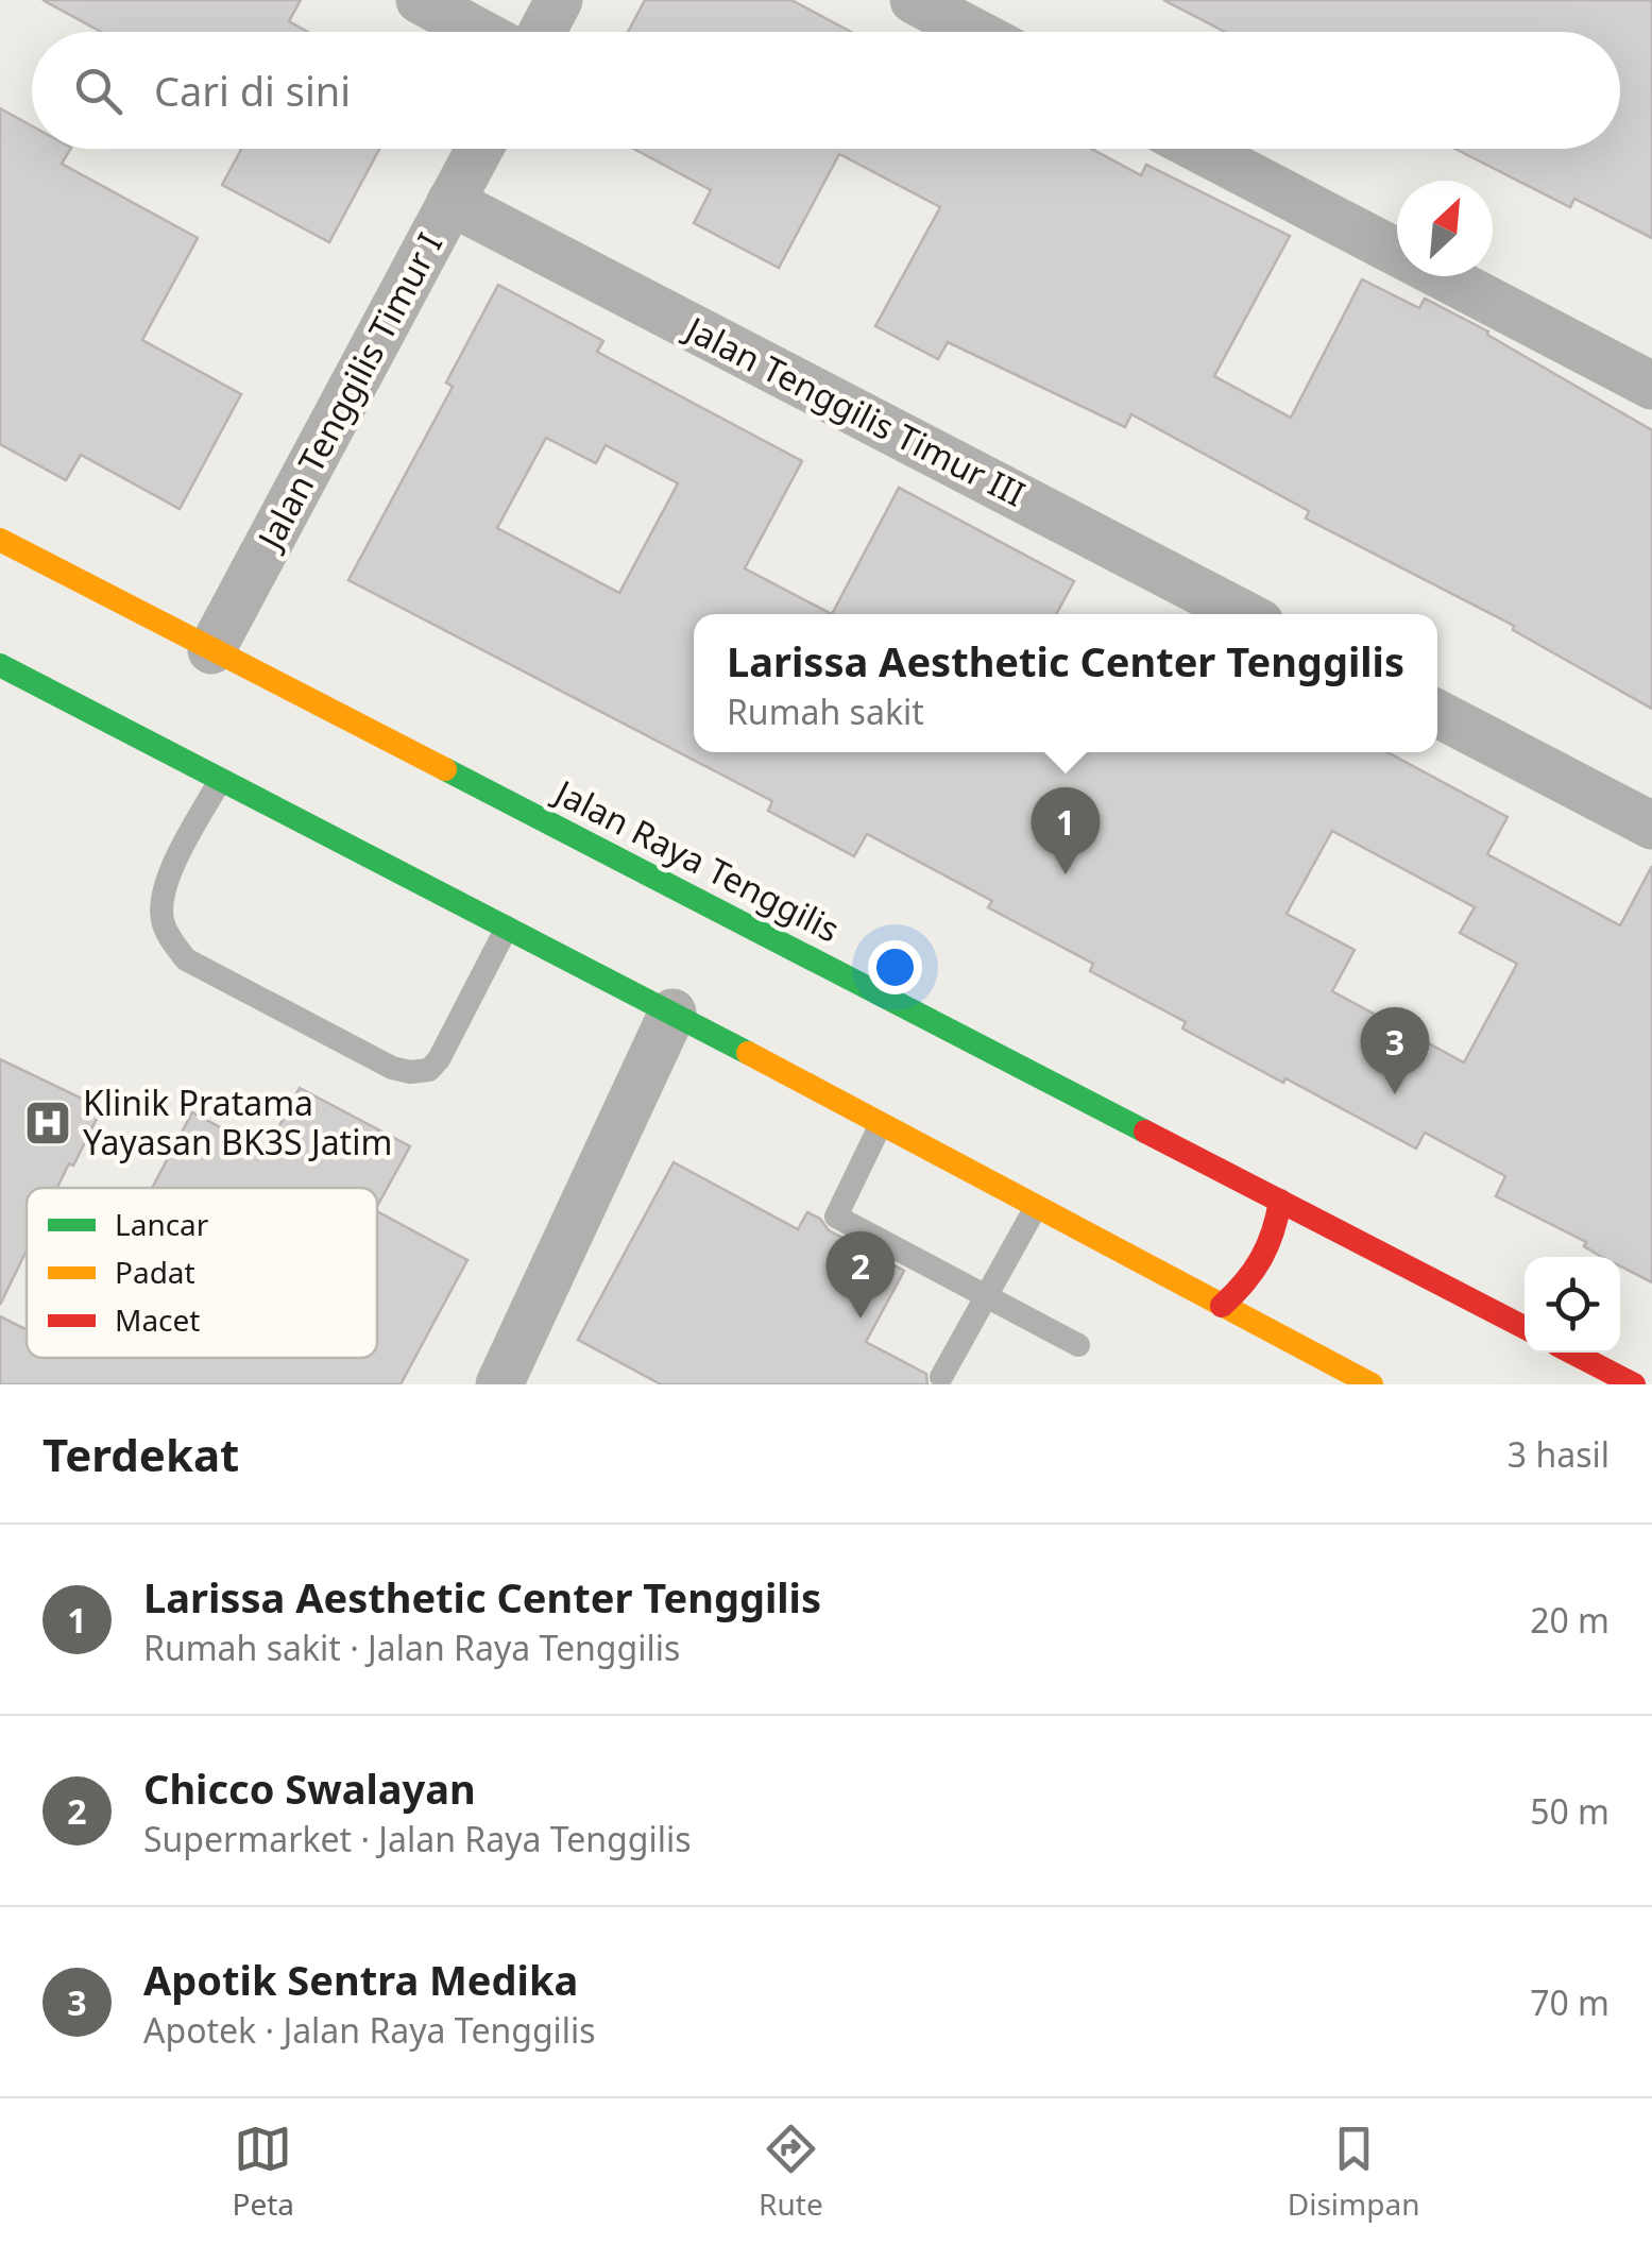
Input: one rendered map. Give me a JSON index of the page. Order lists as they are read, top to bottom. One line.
{"streets":{"main road":["Jalan Raya Tenggilis"],"street":["Jalan Tenggilis Timur I","Jalan Tenggilis Timur III"]},"crossings":[["Jalan Tenggilis Timur I","Jalan Tenggilis Timur III"],["Jalan Tenggilis Timur I","Jalan Raya Tenggilis"]],"places":{"hospital":["Klinik Pratama Yayasan BK3S Jatim"]},"legend":["Lancar","Padat","Macet"],"north":"top right","page":{"search":"Cari di sini","popup":["Larissa Aesthetic Center Tenggilis","Rumah sakit"],"pins":["1","3","2"],"heading":["Terdekat","3 hasil"],"list":[{"mark":"1","name":"Larissa Aesthetic Center Tenggilis","note":"Rumah sakit · Jalan Raya Tenggilis","value":"20 m"},{"mark":"2","name":"Chicco Swalayan","note":"Supermarket · Jalan Raya Tenggilis","value":"50 m"},{"mark":"3","name":"Apotik Sentra Medika","note":"Apotek · Jalan Raya Tenggilis","value":"70 m"}],"nav":["Peta","Rute","Disimpan"]}}
